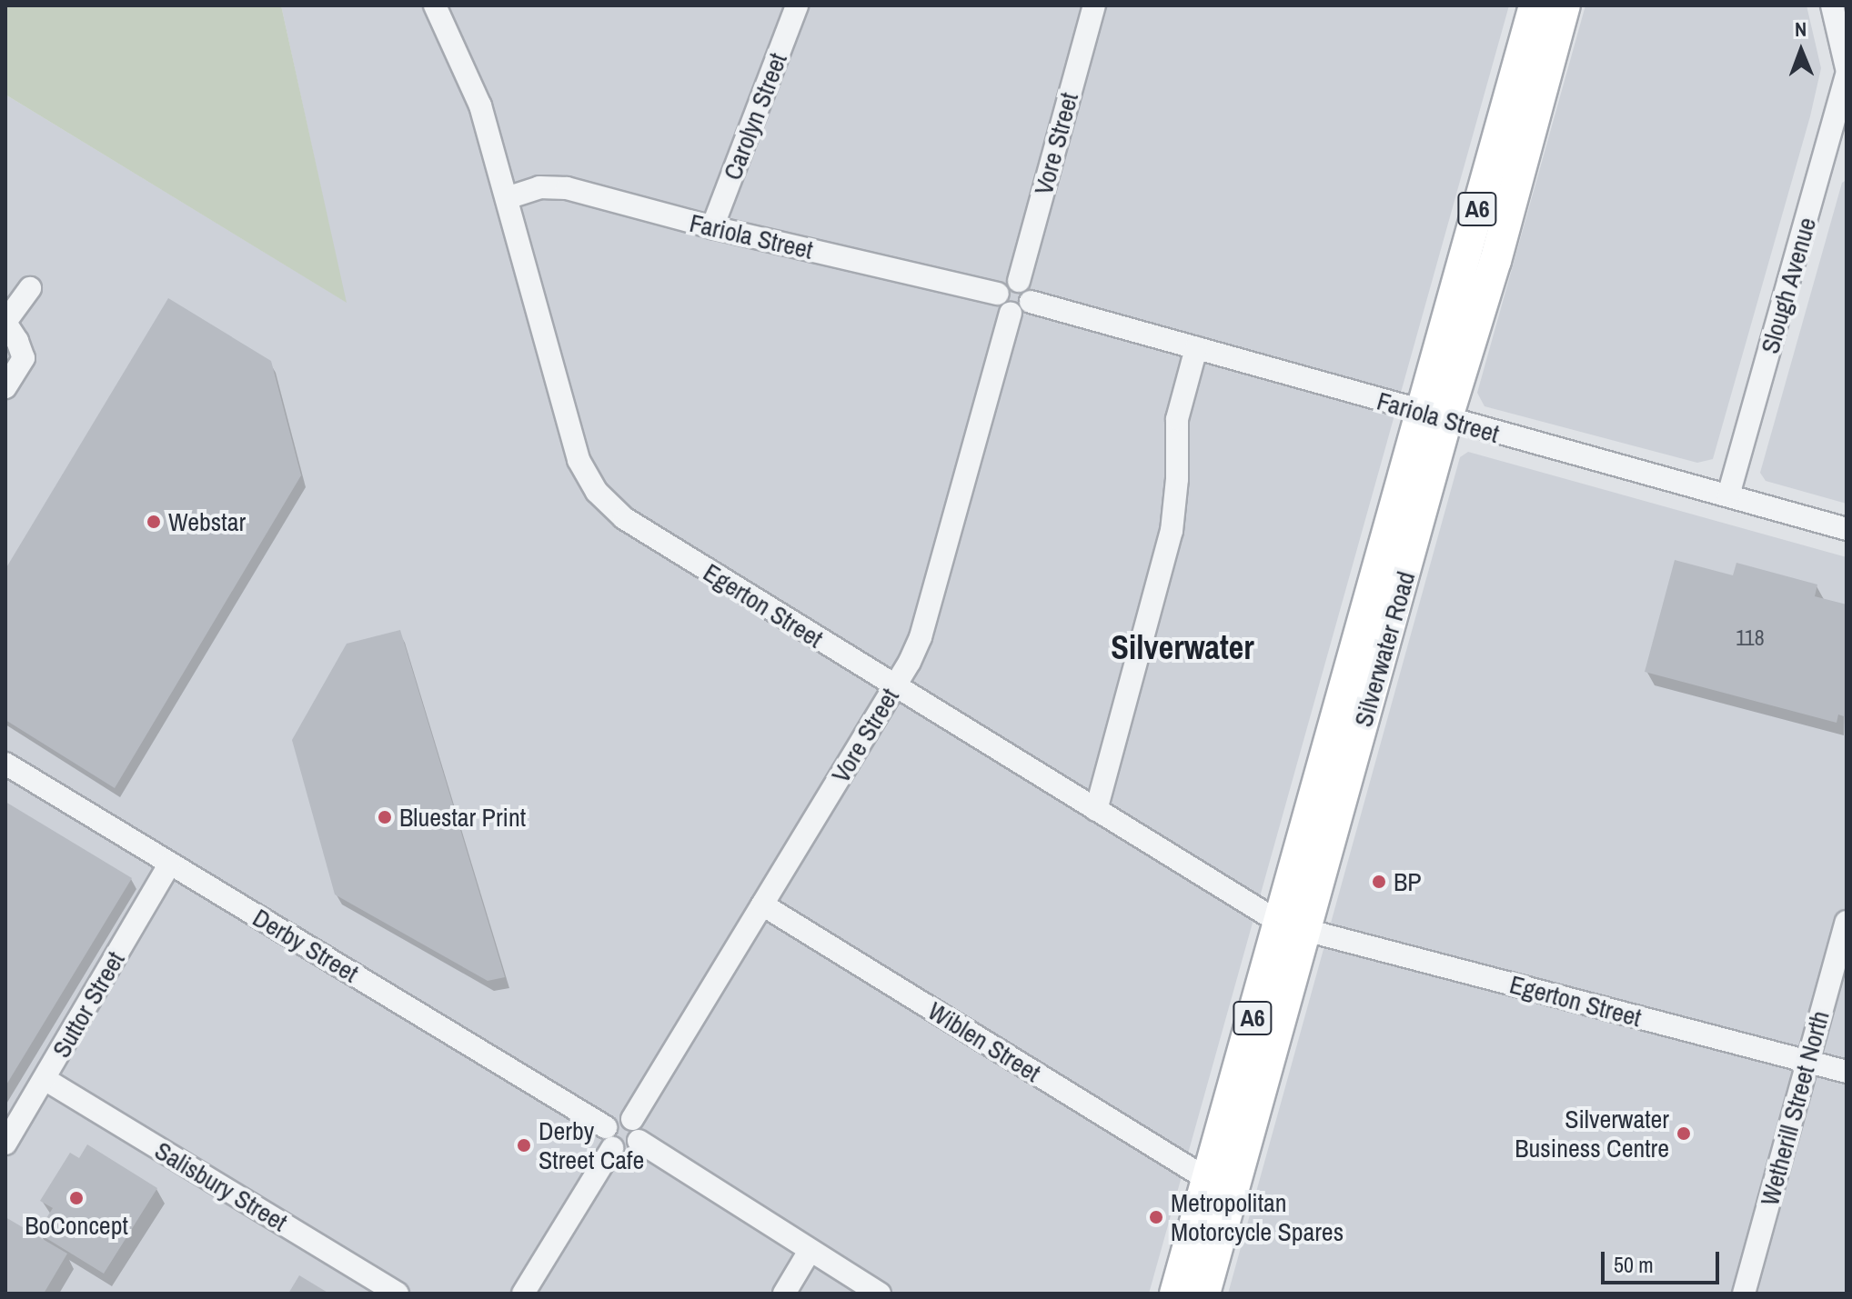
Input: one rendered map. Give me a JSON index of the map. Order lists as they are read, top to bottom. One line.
{"streets":{"highway":["A6","Silverwater Road"],"street":["Carolyn Street","Vore Street","Fariola Street","Slough Avenue","Egerton Street","Derby Street","Suttor Street","Wiblen Street","Wetherill Street North","Salisbury Street"]},"crossings":[["Carolyn Street","Fariola Street"],["Vore Street","Fariola Street"],["Vore Street","Egerton Street"],["Vore Street","Derby Street"],["Vore Street","Wiblen Street"],["Fariola Street","Slough Avenue"],["Fariola Street","Egerton Street"],["Fariola Street","Silverwater Road"],["Egerton Street","Silverwater Road"],["Egerton Street","Wetherill Street North"],["Silverwater Road","Wiblen Street"],["Derby Street","Suttor Street"],["Suttor Street","Salisbury Street"]],"districts":["Silverwater"],"places":["Webstar","Bluestar Print","BP","Silverwater Business Centre","Derby Street Cafe","BoConcept","Metropolitan Motorcycle Spares"],"house_numbers":["118"],"scale_bar":"50 m","north":"top"}
